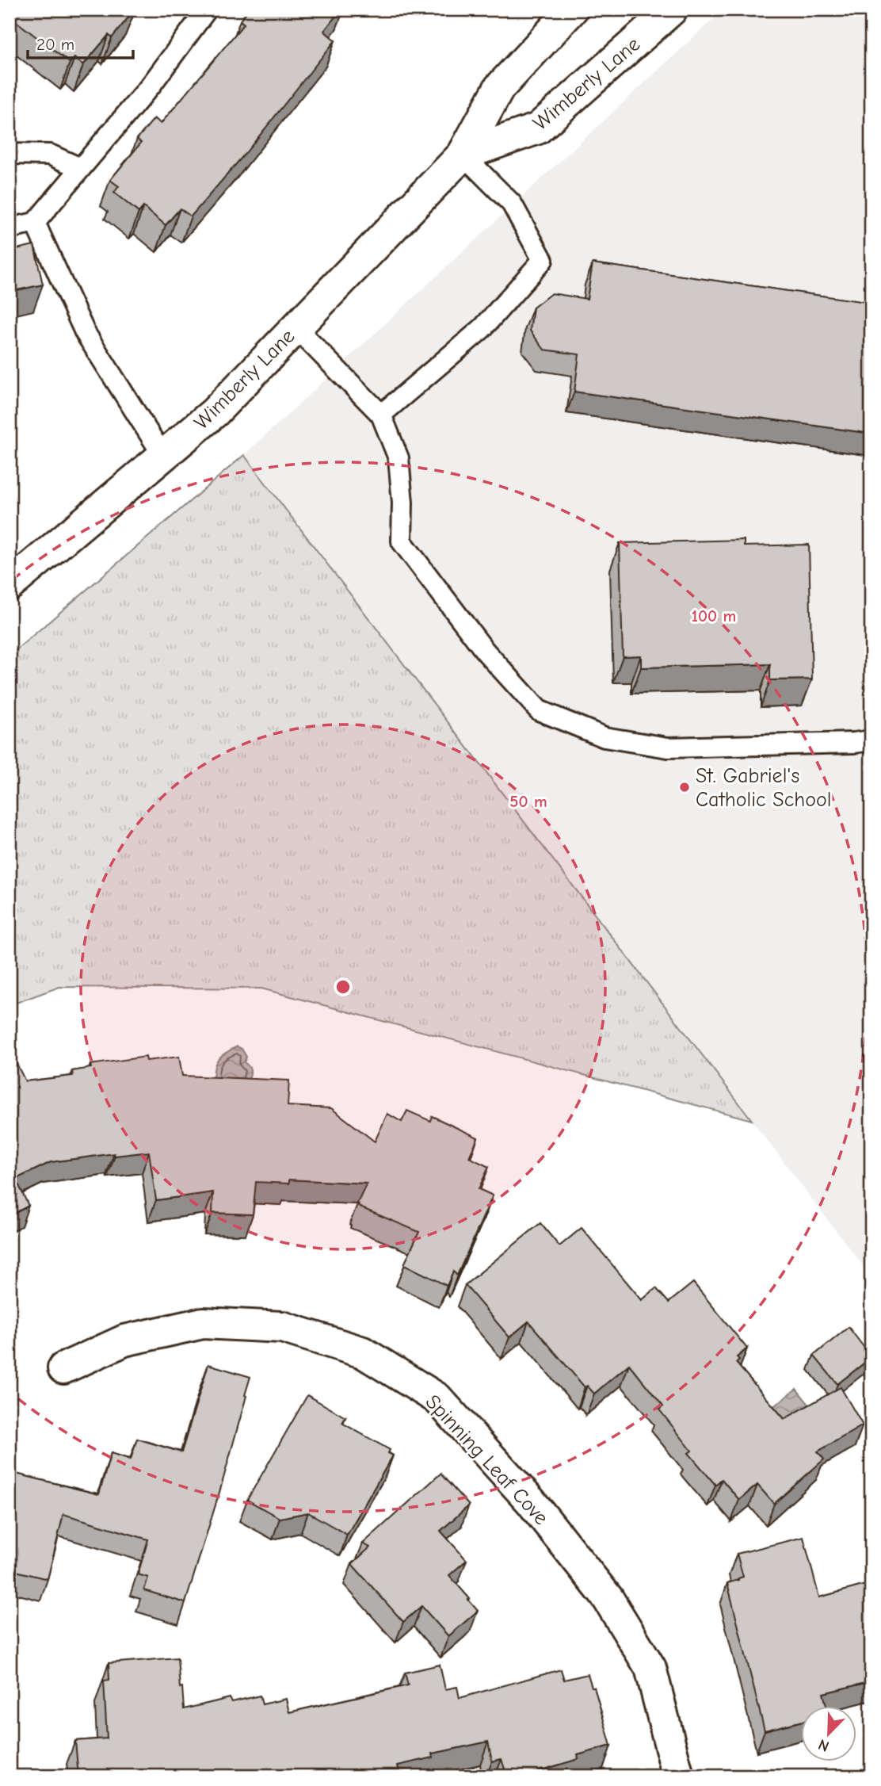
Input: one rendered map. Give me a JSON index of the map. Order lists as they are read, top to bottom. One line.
{"streets":{"street":["Wimberly Lane","Spinning Leaf Cove"]},"places":["St. Gabriel's Catholic School"],"scale_bar":"20 m","north":"bottom left","rings":["100 m","50 m"]}
